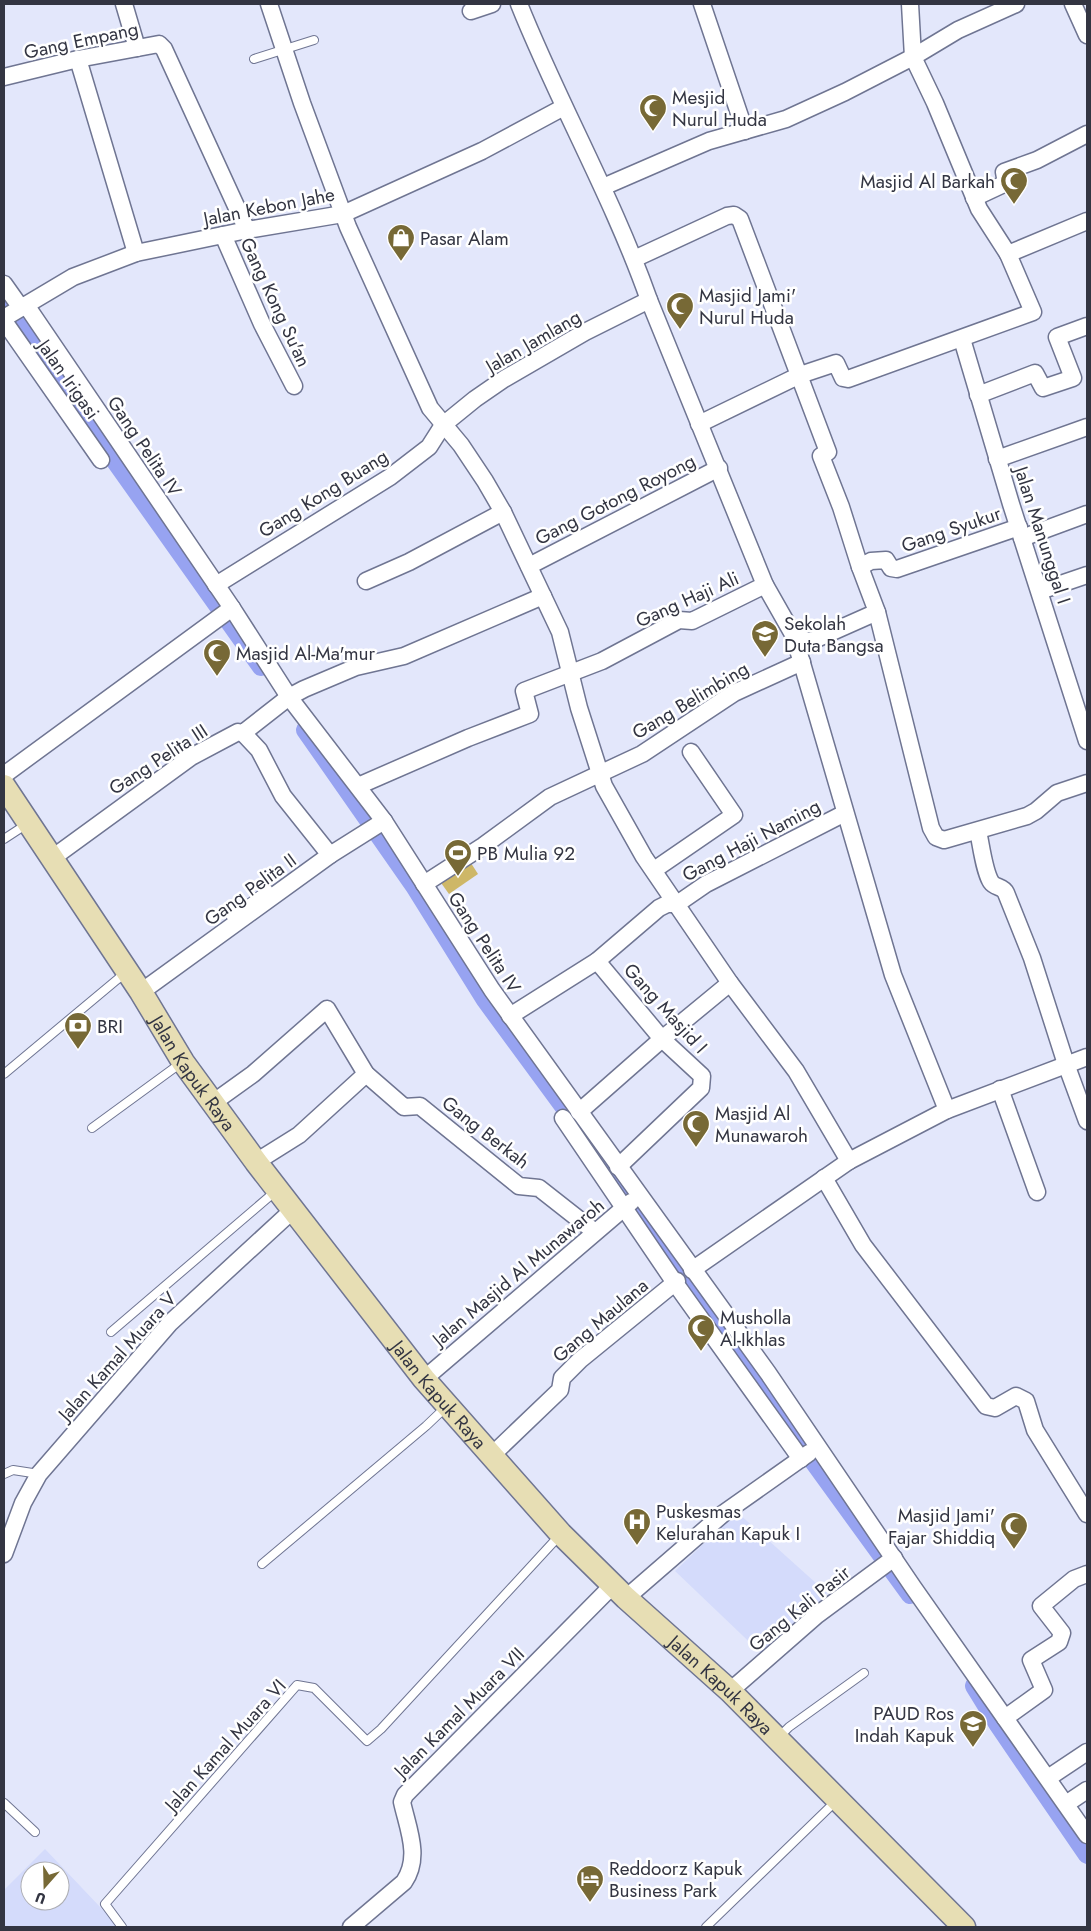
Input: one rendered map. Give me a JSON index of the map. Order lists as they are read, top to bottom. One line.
{"streets":{"main road":["Jalan Kapuk Raya"],"street":["Gang Empang","Jalan Kebon Jahe","Gang Kong Su'an","Jalan Jamlang","Jalan Irigasi","Gang Pelita IV","Gang Kong Buang","Gang Gotong Royong","Gang Syukur","Jalan Manunggal I","Gang Haji Ali","Gang Belimbing","Gang Pelita III","Gang Haji Naming","Gang Pelita II","Gang Masjid I","Gang Berkah","Jalan Masjid Al Munawaroh","Gang Maulana","Jalan Kamal Muara V","Gang Kali Pasir","Jalan Kamal Muara VII"],"lane":["Jalan Kamal Muara VI"]},"crossings":[["Gang Empang","Jalan Kebon Jahe"],["Jalan Kebon Jahe","Gang Kong Su'an"],["Jalan Kebon Jahe","Jalan Irigasi"],["Jalan Kebon Jahe","Gang Pelita IV"],["Jalan Jamlang","Gang Kong Buang"],["Jalan Irigasi","Gang Pelita IV"],["Gang Pelita IV","Gang Kong Buang"],["Gang Pelita IV","Gang Haji Ali"],["Gang Pelita IV","Gang Belimbing"],["Gang Pelita IV","Gang Pelita III"],["Gang Pelita IV","Gang Haji Naming"],["Gang Pelita IV","Gang Pelita II"],["Gang Pelita IV","Gang Masjid I"],["Gang Pelita IV","Jalan Masjid Al Munawaroh"],["Gang Syukur","Jalan Manunggal I"],["Gang Pelita III","Jalan Kapuk Raya"],["Gang Haji Naming","Gang Masjid I"],["Gang Pelita II","Jalan Kapuk Raya"],["Jalan Kapuk Raya","Gang Berkah"],["Jalan Kapuk Raya","Jalan Masjid Al Munawaroh"],["Jalan Kapuk Raya","Gang Maulana"],["Jalan Kapuk Raya","Jalan Kamal Muara V"],["Jalan Kapuk Raya","Gang Kali Pasir"],["Jalan Kapuk Raya","Jalan Kamal Muara VII"],["Jalan Kapuk Raya","Jalan Kamal Muara VI"],["Gang Berkah","Jalan Masjid Al Munawaroh"]],"places":{"mosque":["Mesjid Nurul Huda","Masjid Al Barkah","Masjid Jami' Nurul Huda","Masjid Al-Ma'mur","Masjid Al Munawaroh","Musholla Al-Ikhlas","Masjid Jami' Fajar Shiddiq"],"shop":["Pasar Alam"],"school or university":["Sekolah Duta Bangsa","PAUD Ros Indah Kapuk"],"sports":["PB Mulia 92"],"bank":["BRI"],"hospital":["Puskesmas Kelurahan Kapuk I"],"hotel":["Reddoorz Kapuk Business Park"]},"north":"bottom"}
